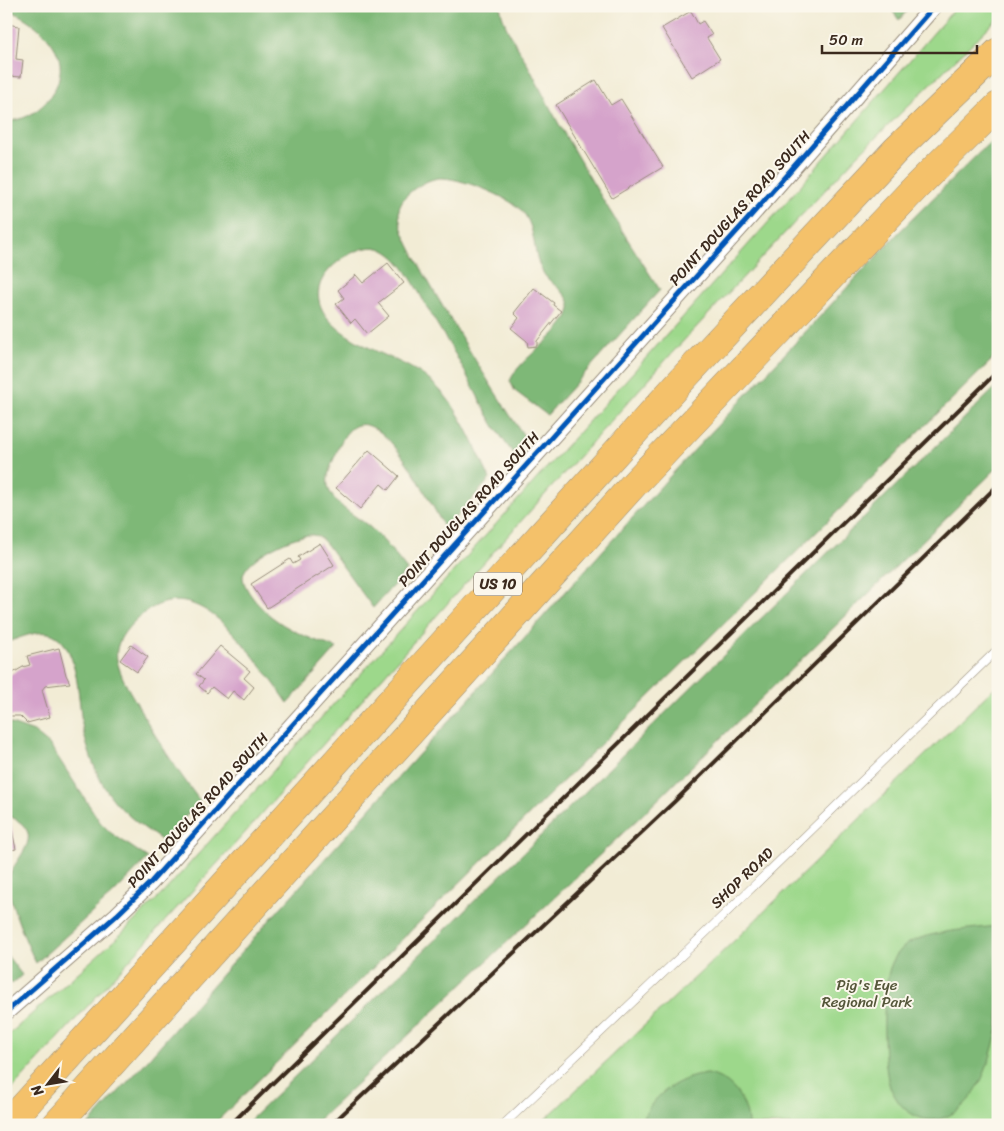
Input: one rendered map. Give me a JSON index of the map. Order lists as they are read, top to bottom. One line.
{"streets":{"highway":["US 10"],"street":["POINT DOUGLAS ROAD SOUTH"],"lane":["SHOP ROAD"]},"parks":["Pig's Eye Regional Park"],"scale_bar":"50 m","north":"bottom left"}
